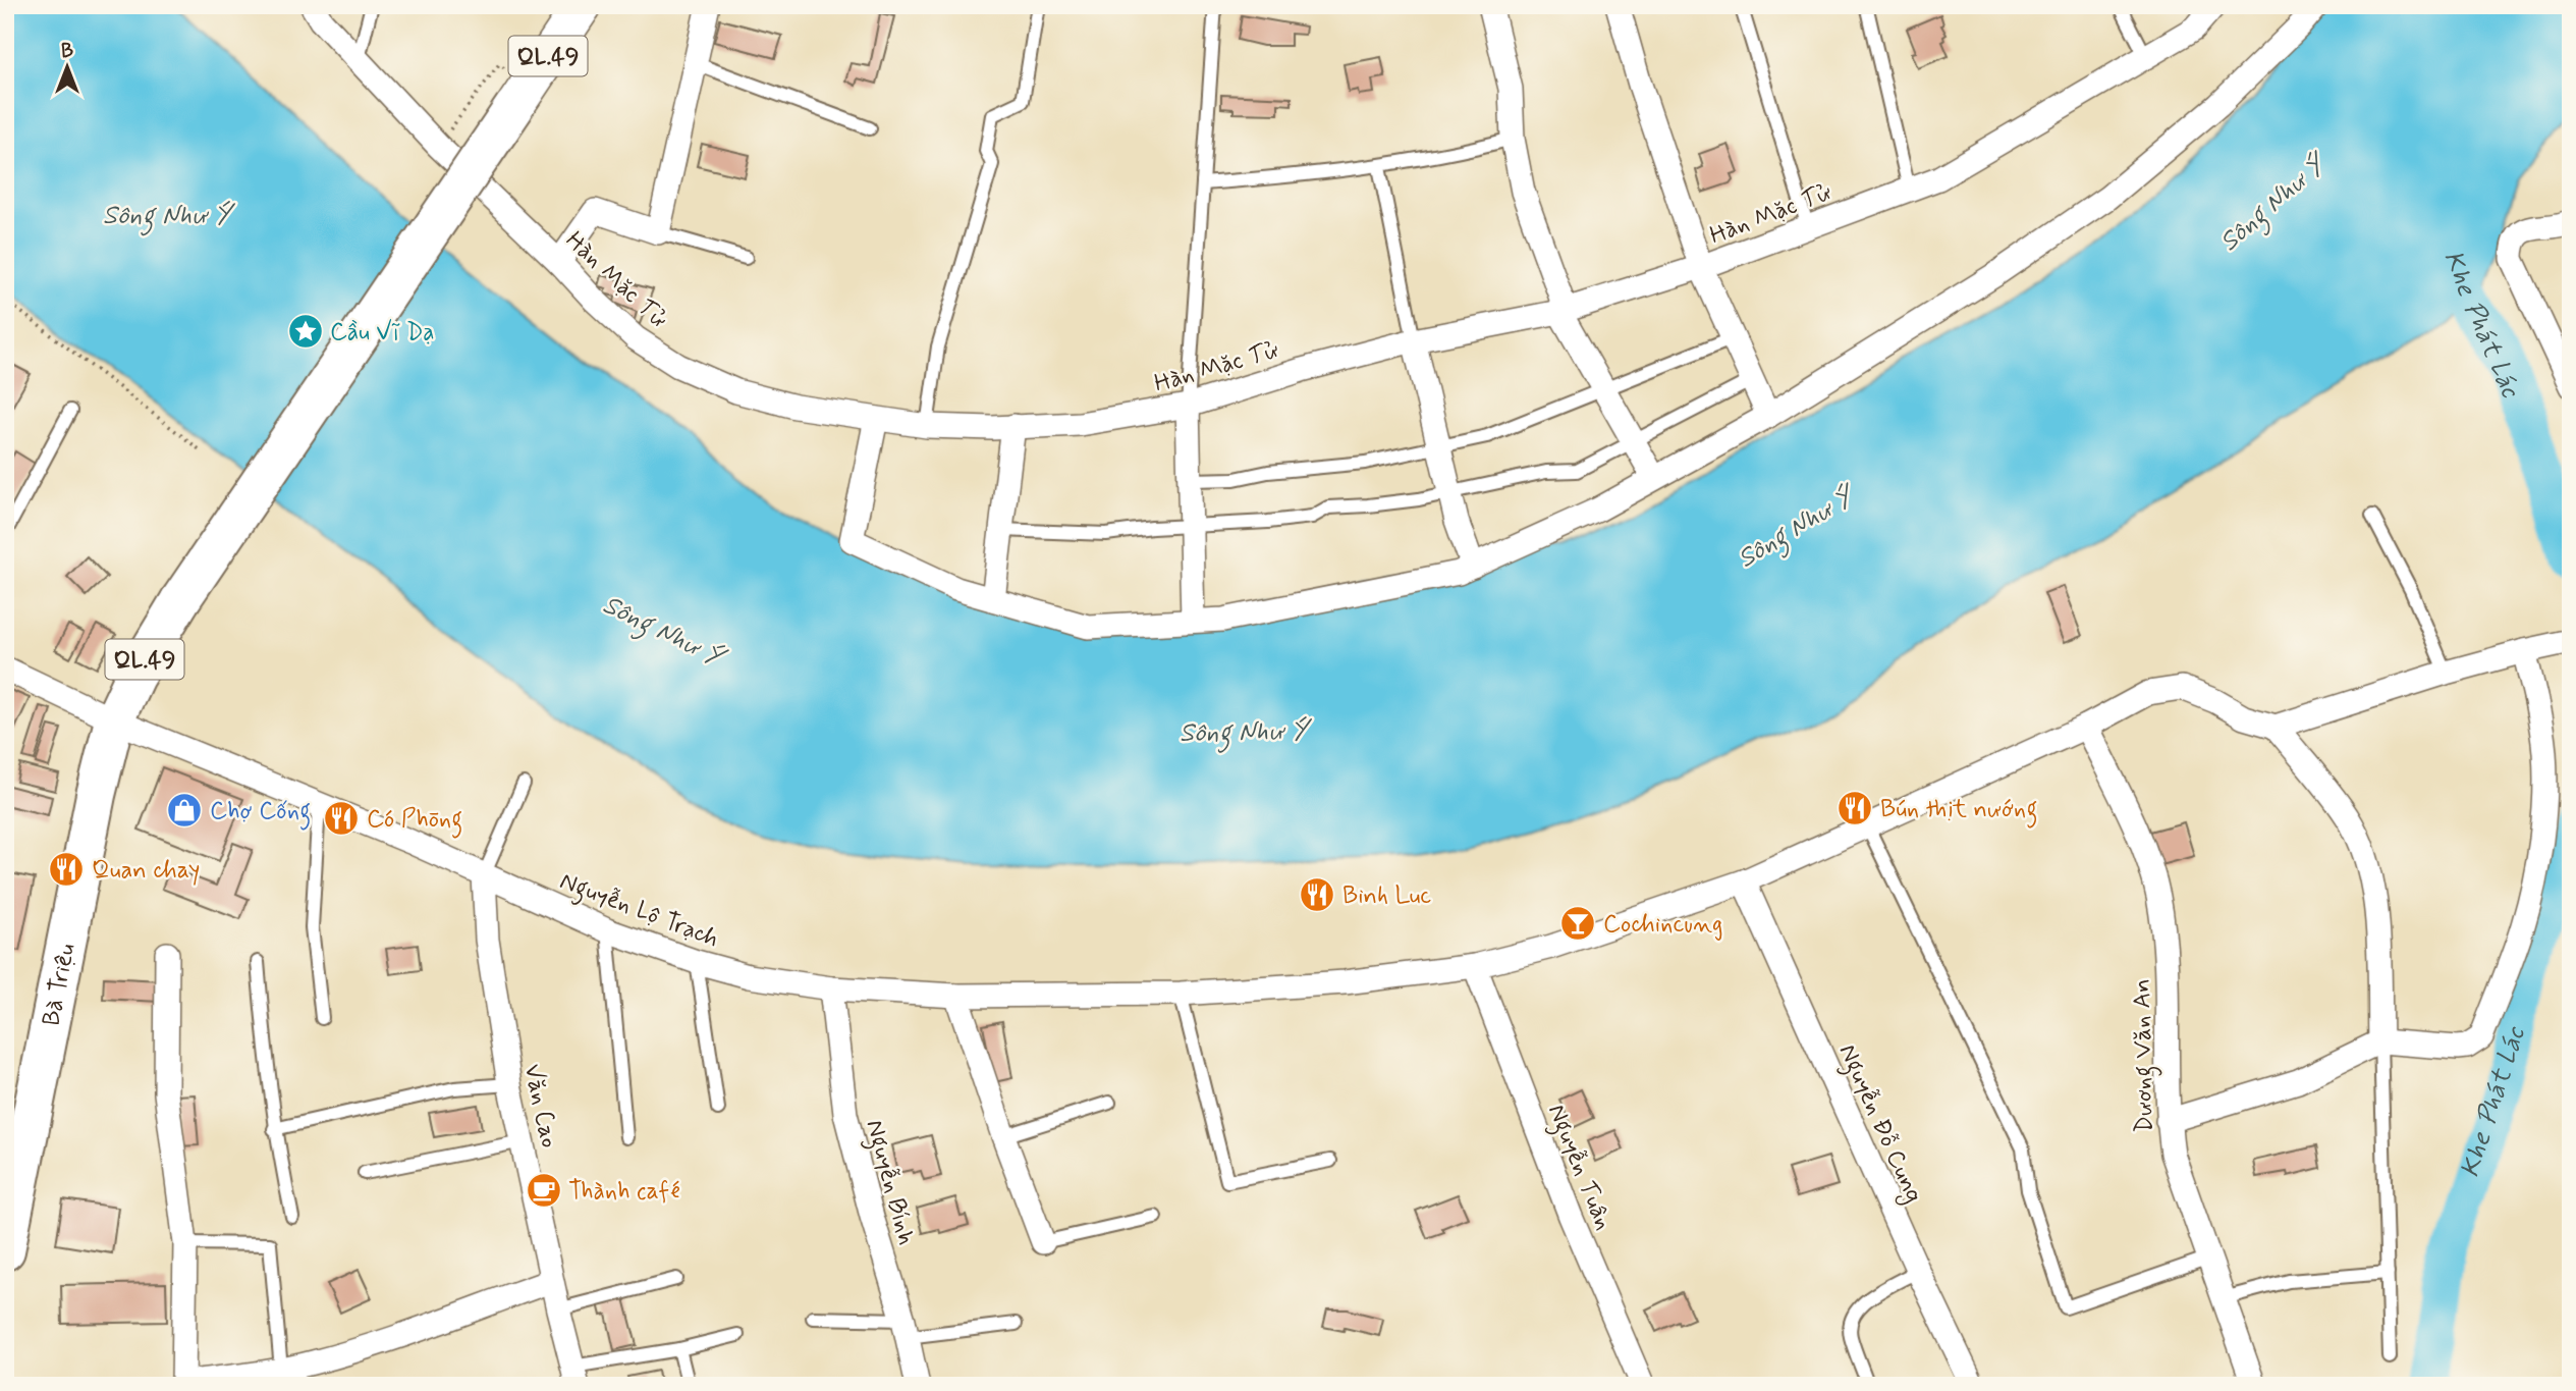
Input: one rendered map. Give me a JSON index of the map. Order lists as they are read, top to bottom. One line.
{"streets":{"highway":["QL.49","Bà Triệu"],"street":["Hàn Mặc Tử","Nguyễn Lộ Trạch","Dương Văn An","Văn Cao","Nguyễn Đỗ Cung","Nguyễn Tuân","Nguyễn Bính"]},"crossings":[["QL.49","Nguyễn Lộ Trạch"],["QL.49","Bà Triệu"],["Nguyễn Lộ Trạch","Bà Triệu"],["Nguyễn Lộ Trạch","Dương Văn An"],["Nguyễn Lộ Trạch","Văn Cao"],["Nguyễn Lộ Trạch","Nguyễn Đỗ Cung"],["Nguyễn Lộ Trạch","Nguyễn Tuân"],["Nguyễn Lộ Trạch","Nguyễn Bính"]],"water":["Sông Như Ý","Khe Phát Lác"],"places":{"place":["Cầu Vĩ Dạ"],"restaurant":["Bún thịt nướng","Có Phōng","Quan chay","Binh Luc"],"shop":["Chợ Cống"],"bar":["Cochincung"],"cafe":["Thành café"]},"north":"top"}
